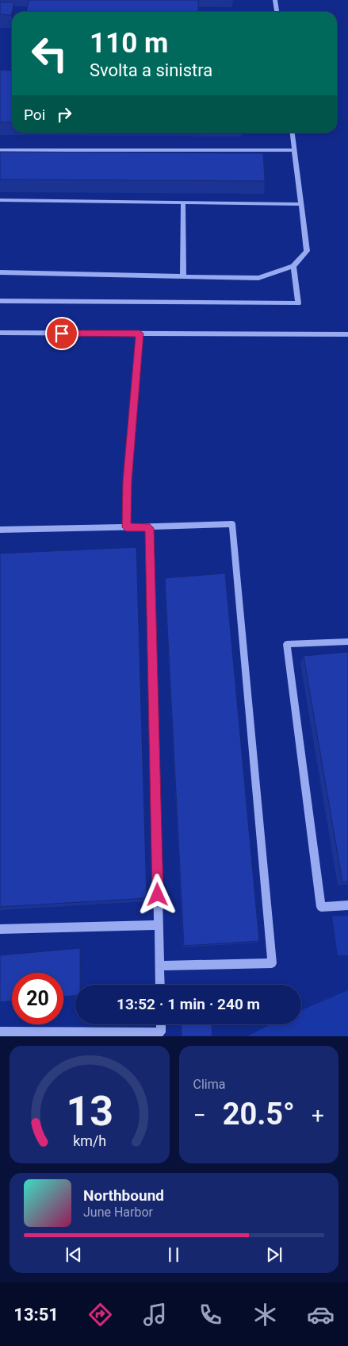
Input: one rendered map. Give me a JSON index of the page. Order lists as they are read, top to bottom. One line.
{"page":{"turn":["110 m","Svolta a sinistra"],"then":"Poi","limit":"20","trip":"13:52 · 1 min · 240 m","tile":"Clima","heat":["−","20.5°","+"],"song":["Northbound","June Harbor"],"tabs":"13:51","gauge":["13","km/h"]}}
